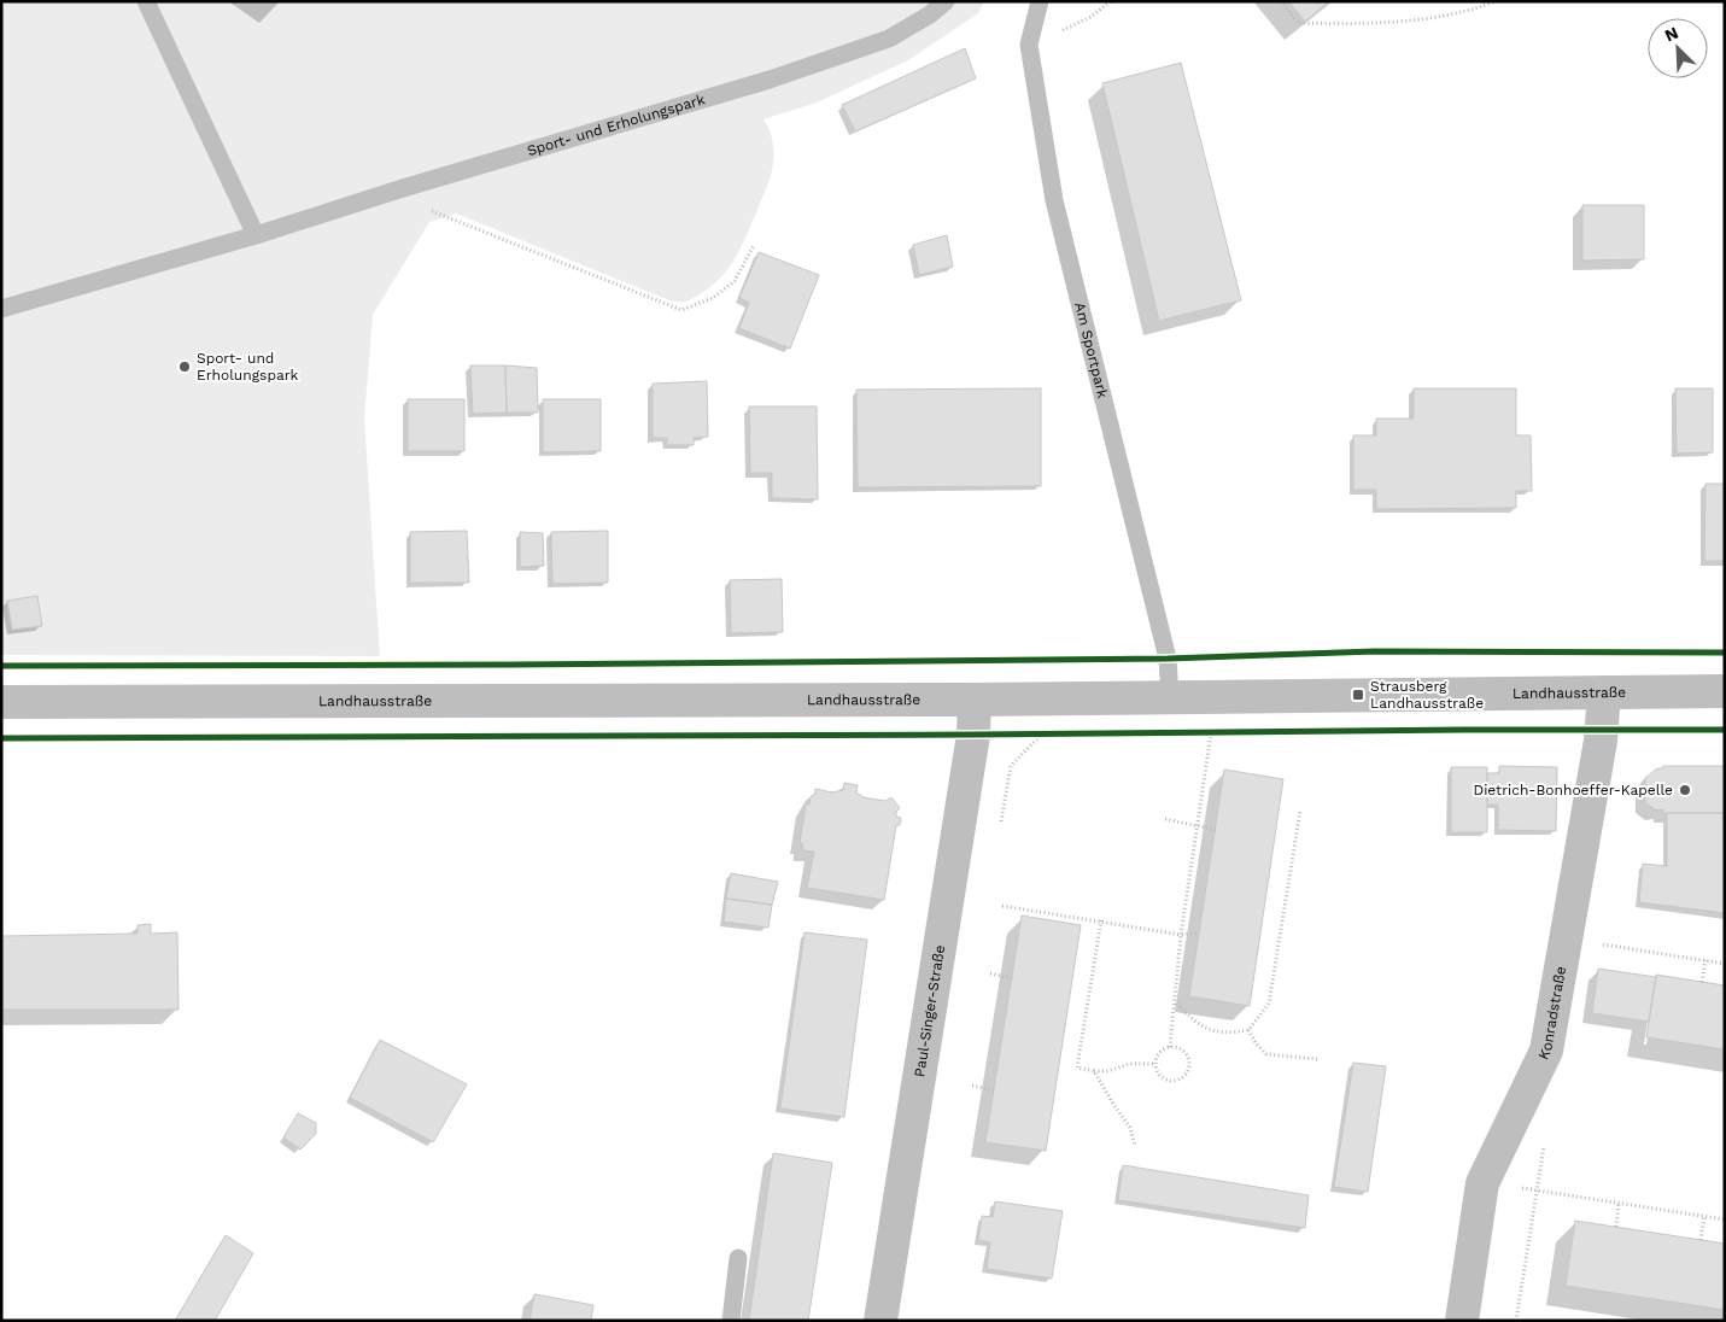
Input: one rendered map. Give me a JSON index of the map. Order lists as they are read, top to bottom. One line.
{"streets":{"street":["Landhausstraße","Paul-Singer-Straße","Konradstraße"],"lane":["Sport- und Erholungspark","Am Sportpark"]},"crossings":[["Am Sportpark","Landhausstraße"],["Landhausstraße","Paul-Singer-Straße"],["Landhausstraße","Konradstraße"]],"places":{"other":["Sport- und Erholungspark","Dietrich-Bonhoeffer-Kapelle"],"transit":["Strausberg Landhausstraße"]},"north":"top left"}
